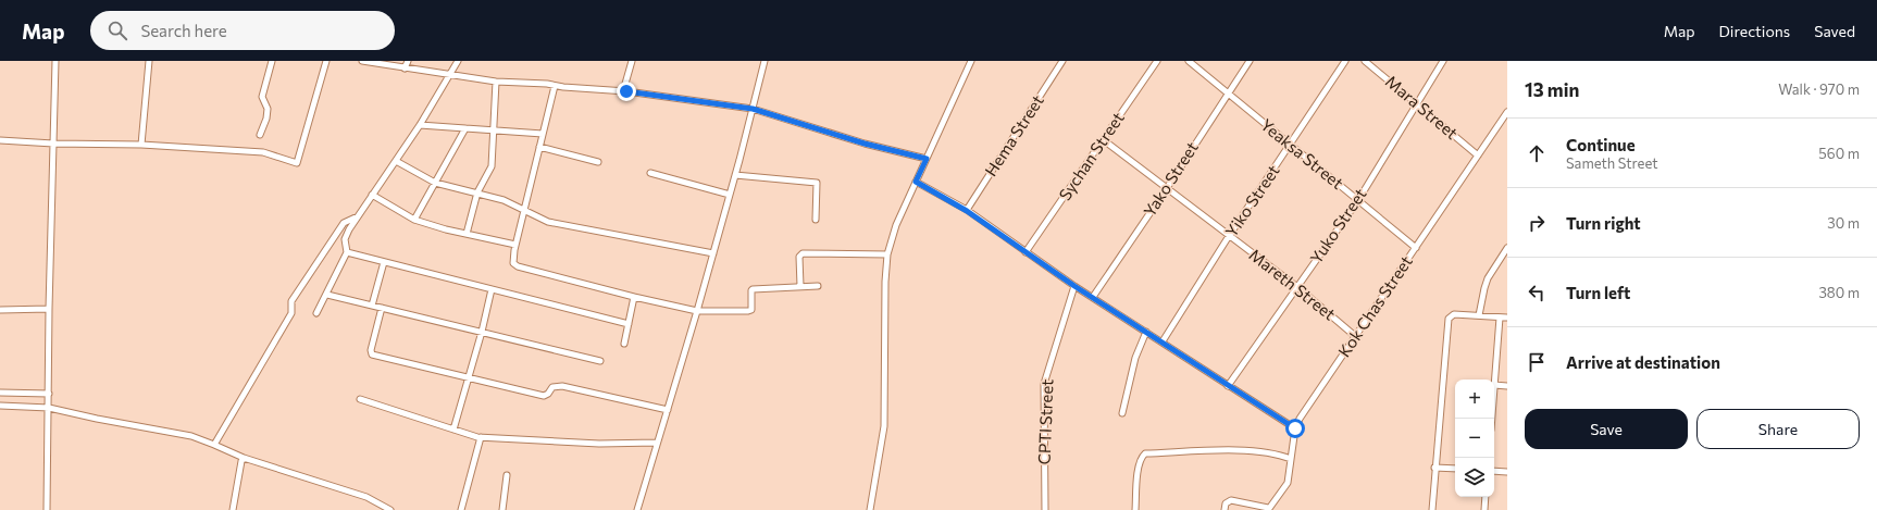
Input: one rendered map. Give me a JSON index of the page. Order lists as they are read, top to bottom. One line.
{"streets":{"street":["Mara Street","Hema Street","Yeaksa Street","Sychan Street","Yako Street","Yiko Street","Yuko Street","Mareth Street","Kok Chas Street","CPTI Street"]},"crossings":[["Mara Street","Yuko Street"],["Mara Street","Kok Chas Street"],["Yeaksa Street","Yako Street"],["Yeaksa Street","Yiko Street"],["Yeaksa Street","Yuko Street"],["Yeaksa Street","Kok Chas Street"],["Sychan Street","Mareth Street"],["Yako Street","Mareth Street"],["Yiko Street","Mareth Street"],["Yuko Street","Mareth Street"],["Mareth Street","Kok Chas Street"]],"page":{"header":"Map","search":"Search here","nav":["Map","Directions","Saved"],"heading":["13 min","Walk · 970 m"],"list":[["Continue","Sameth Street","560 m"],["Turn right","30 m"],["Turn left","380 m"],"Arrive at destination"],"map_buttons":["+","−"],"buttons":["Save","Share"]}}
